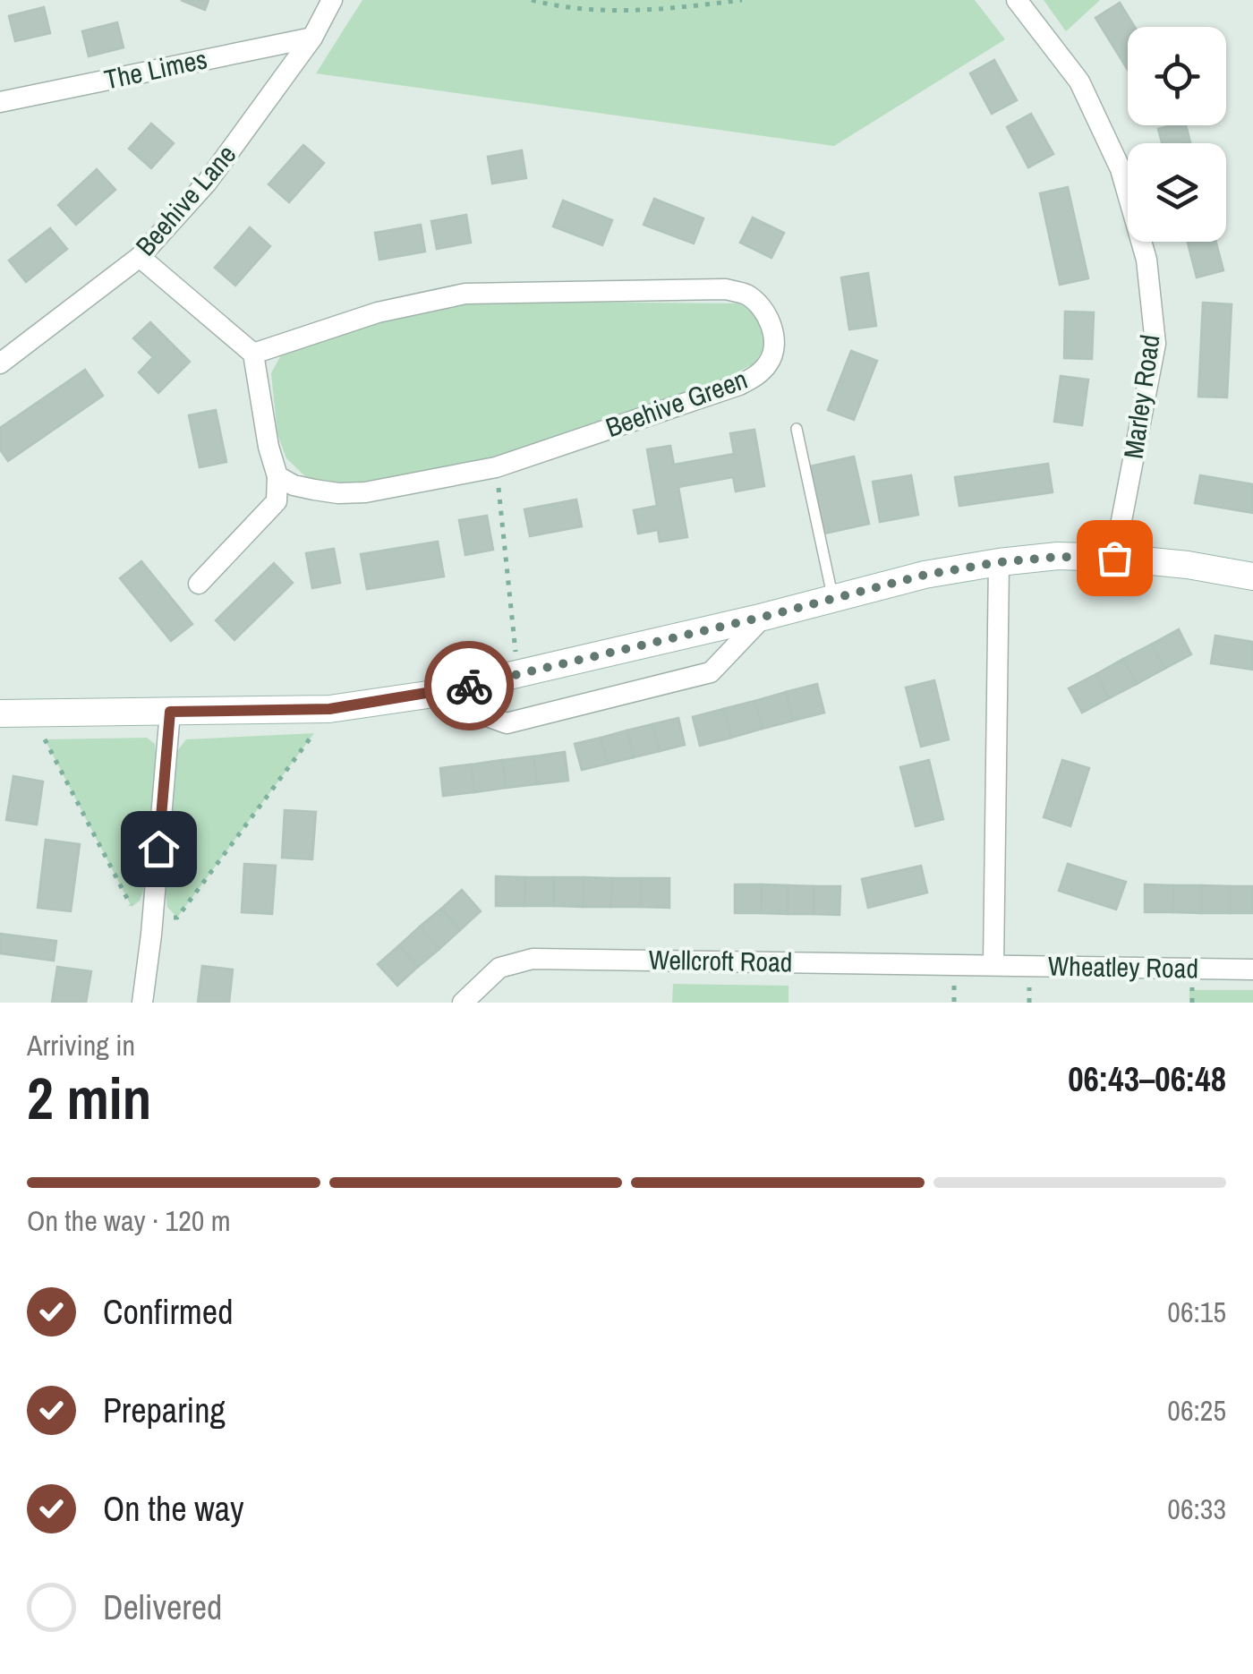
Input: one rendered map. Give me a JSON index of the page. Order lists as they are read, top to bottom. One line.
{"streets":{"street":["The Limes","Beehive Lane","Marley Road","Beehive Green","Wellcroft Road","Wheatley Road"]},"crossings":[["The Limes","Beehive Lane"],["Wellcroft Road","Wheatley Road"]],"page":{"heading":["2 min","Arriving in","06:43–06:48"],"bar":"On the way · 120 m","list":[["Confirmed","06:15"],["Preparing","06:25"],["On the way","06:33"],"Delivered"]}}
